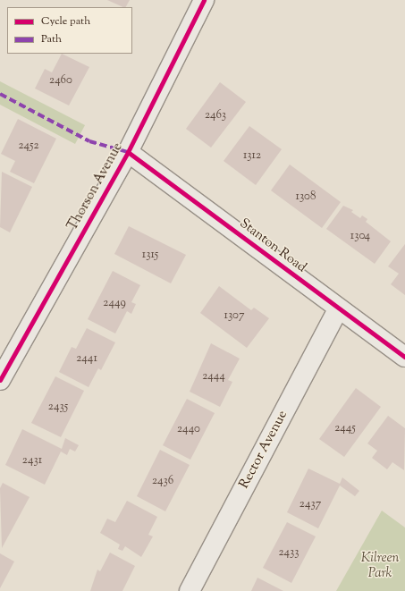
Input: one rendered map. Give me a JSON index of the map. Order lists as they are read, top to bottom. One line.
{"streets":{"street":["Thorson Avenue","Stanton Road","Rector Avenue"]},"crossings":[["Thorson Avenue","Stanton Road"],["Stanton Road","Rector Avenue"]],"parks":["Kilreen Park"],"house_numbers":["2460","2463","2452","1312","1308","1304","1315","2449","1307","2441","2444","2435","2445","2440","2431","2436","2437","2433"],"legend":["Cycle path","Path"]}
